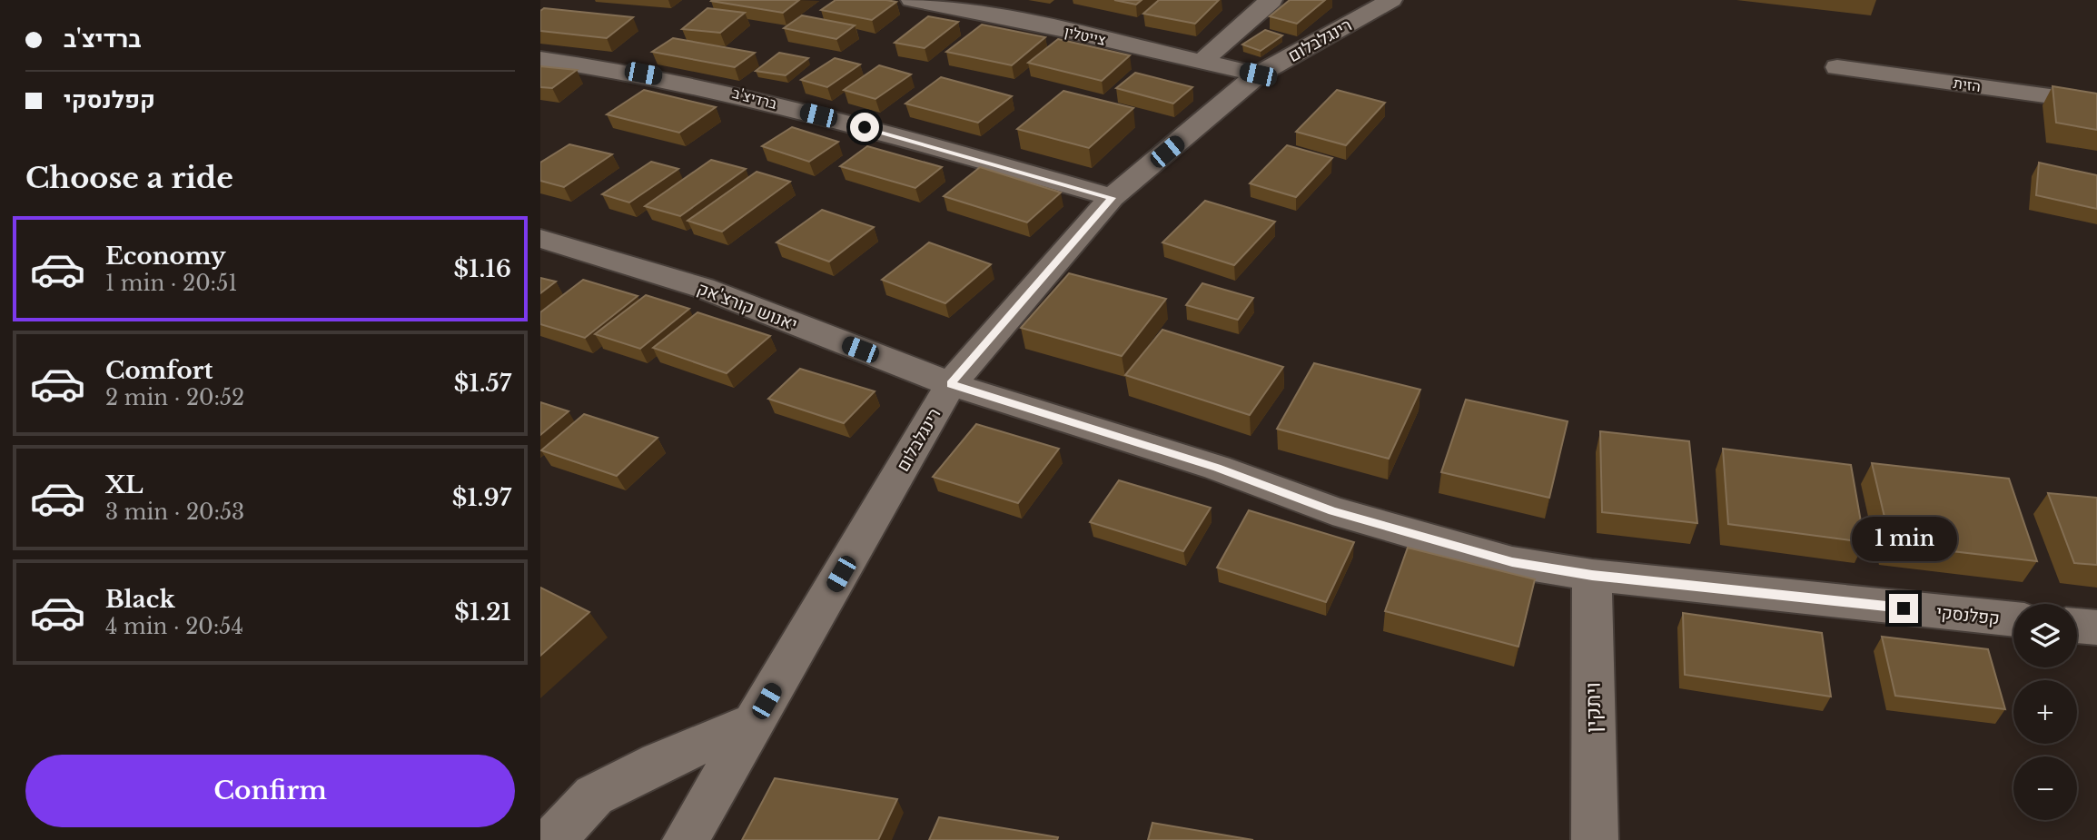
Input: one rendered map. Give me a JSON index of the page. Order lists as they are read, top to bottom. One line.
{"streets":{"street":["צייטלין","רינגלבלום","הזית","ברדיצ'ב","יאנוש קורצ'אק","קפלנסקי","ויתקין"]},"crossings":[["צייטלין","רינגלבלום"],["רינגלבלום","ברדיצ'ב"],["רינגלבלום","יאנוש קורצ'אק"],["רינגלבלום","קפלנסקי"],["יאנוש קורצ'אק","קפלנסקי"],["קפלנסקי","ויתקין"]],"page":{"banner":["ברדיצ'ב","קפלנסקי"],"heading":"Choose a ride","list":[{"name":"Economy","note":"1 min · 20:51","value":"$1.16"},{"name":"Comfort","note":"2 min · 20:52","value":"$1.57"},{"name":"XL","note":"3 min · 20:53","value":"$1.97"},{"name":"Black","note":"4 min · 20:54","value":"$1.21"}],"bubble":"1 min","map_buttons":["+","−"],"buttons":"Confirm"}}
